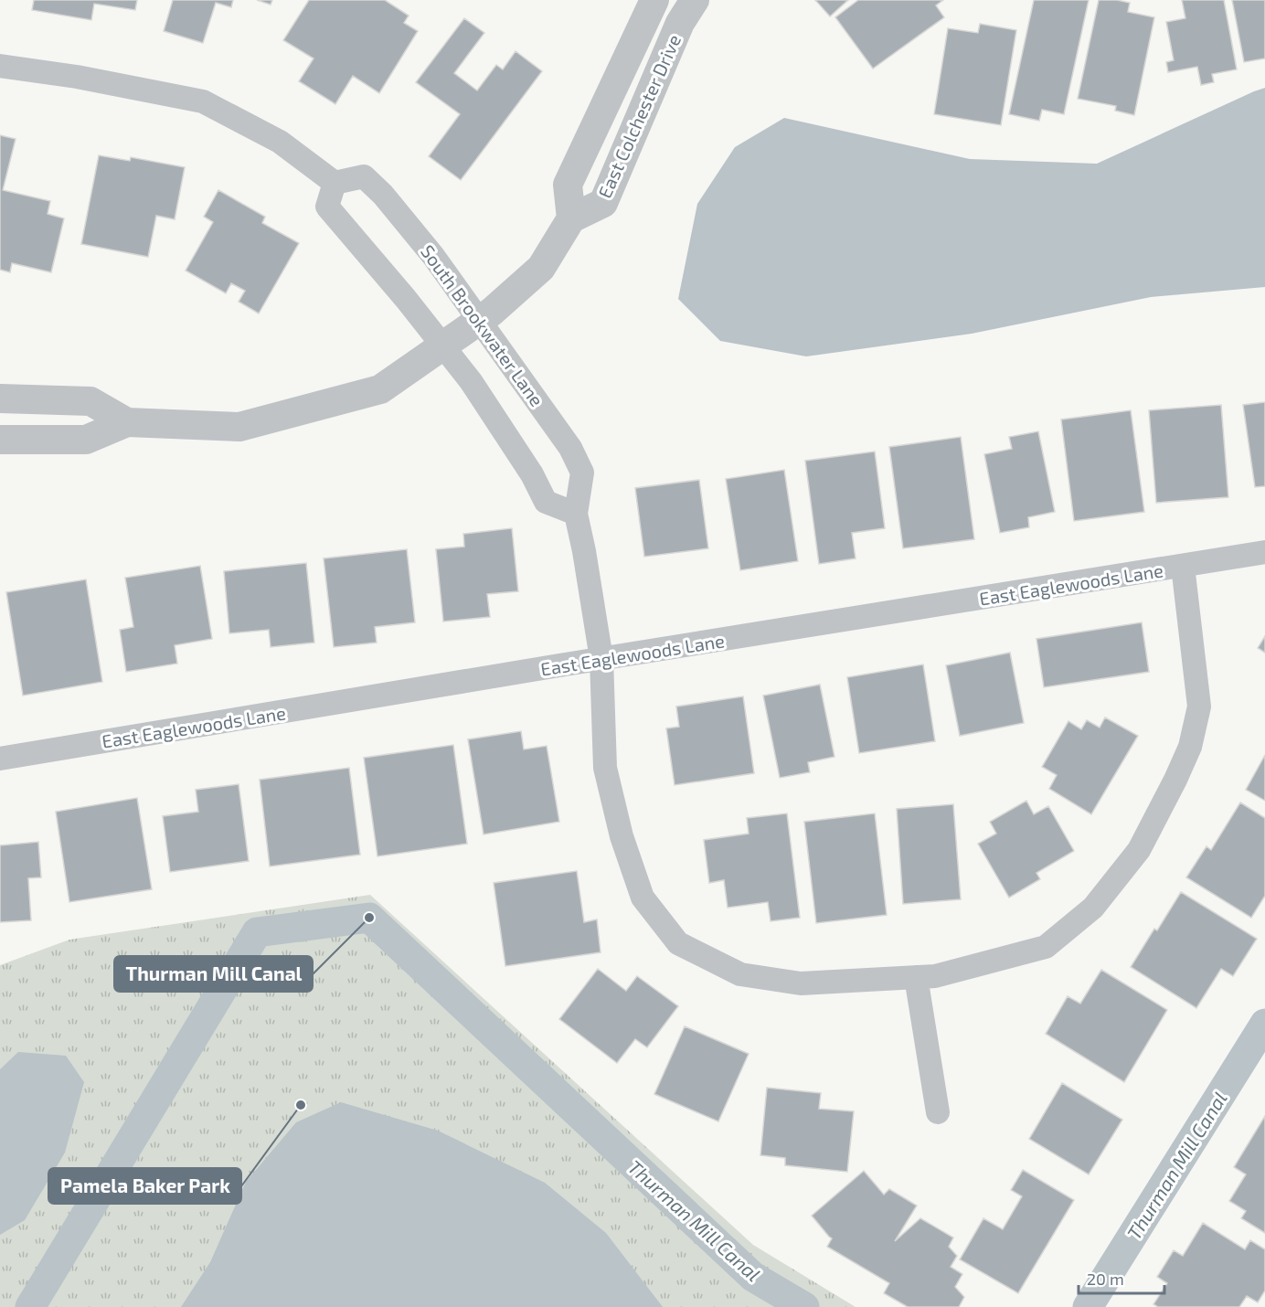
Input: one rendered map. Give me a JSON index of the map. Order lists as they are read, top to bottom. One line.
{"streets":{"street":["East Colchester Drive","South Brookwater Lane","East Eaglewoods Lane"]},"crossings":[["South Brookwater Lane","East Eaglewoods Lane"]],"water":["Thurman Mill Canal"],"places":["Thurman Mill Canal","Pamela Baker Park"],"scale_bar":"20 m"}
